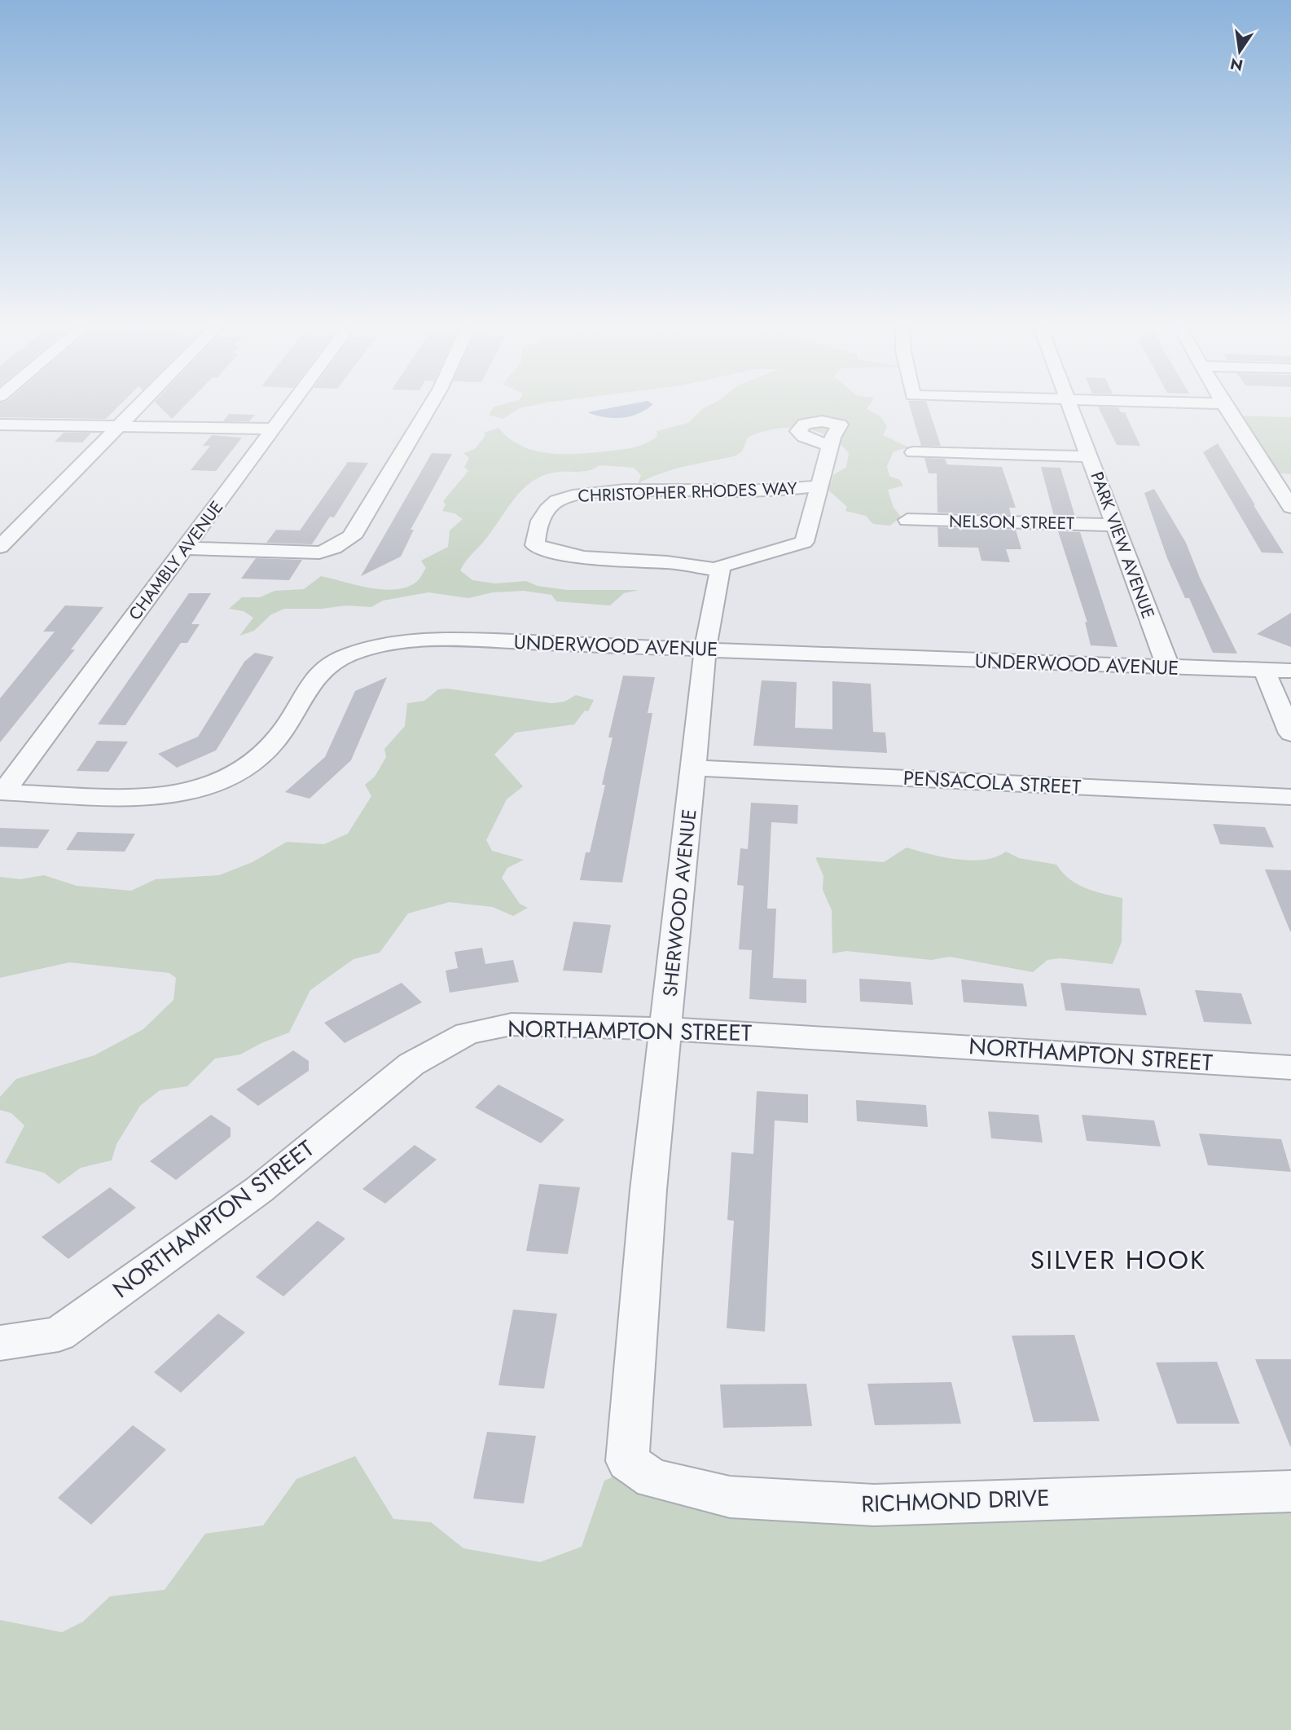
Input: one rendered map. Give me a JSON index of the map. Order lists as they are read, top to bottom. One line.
{"streets":{"street":["CHRISTOPHER RHODES WAY","NELSON STREET","PARK VIEW AVENUE","CHAMBLY AVENUE","UNDERWOOD AVENUE","PENSACOLA STREET","SHERWOOD AVENUE","NORTHAMPTON STREET","RICHMOND DRIVE"]},"crossings":[["CHRISTOPHER RHODES WAY","SHERWOOD AVENUE"],["NELSON STREET","PARK VIEW AVENUE"],["PARK VIEW AVENUE","UNDERWOOD AVENUE"],["CHAMBLY AVENUE","UNDERWOOD AVENUE"],["UNDERWOOD AVENUE","SHERWOOD AVENUE"],["PENSACOLA STREET","SHERWOOD AVENUE"],["SHERWOOD AVENUE","NORTHAMPTON STREET"],["SHERWOOD AVENUE","RICHMOND DRIVE"]],"districts":["SILVER HOOK"],"north":"bottom"}
